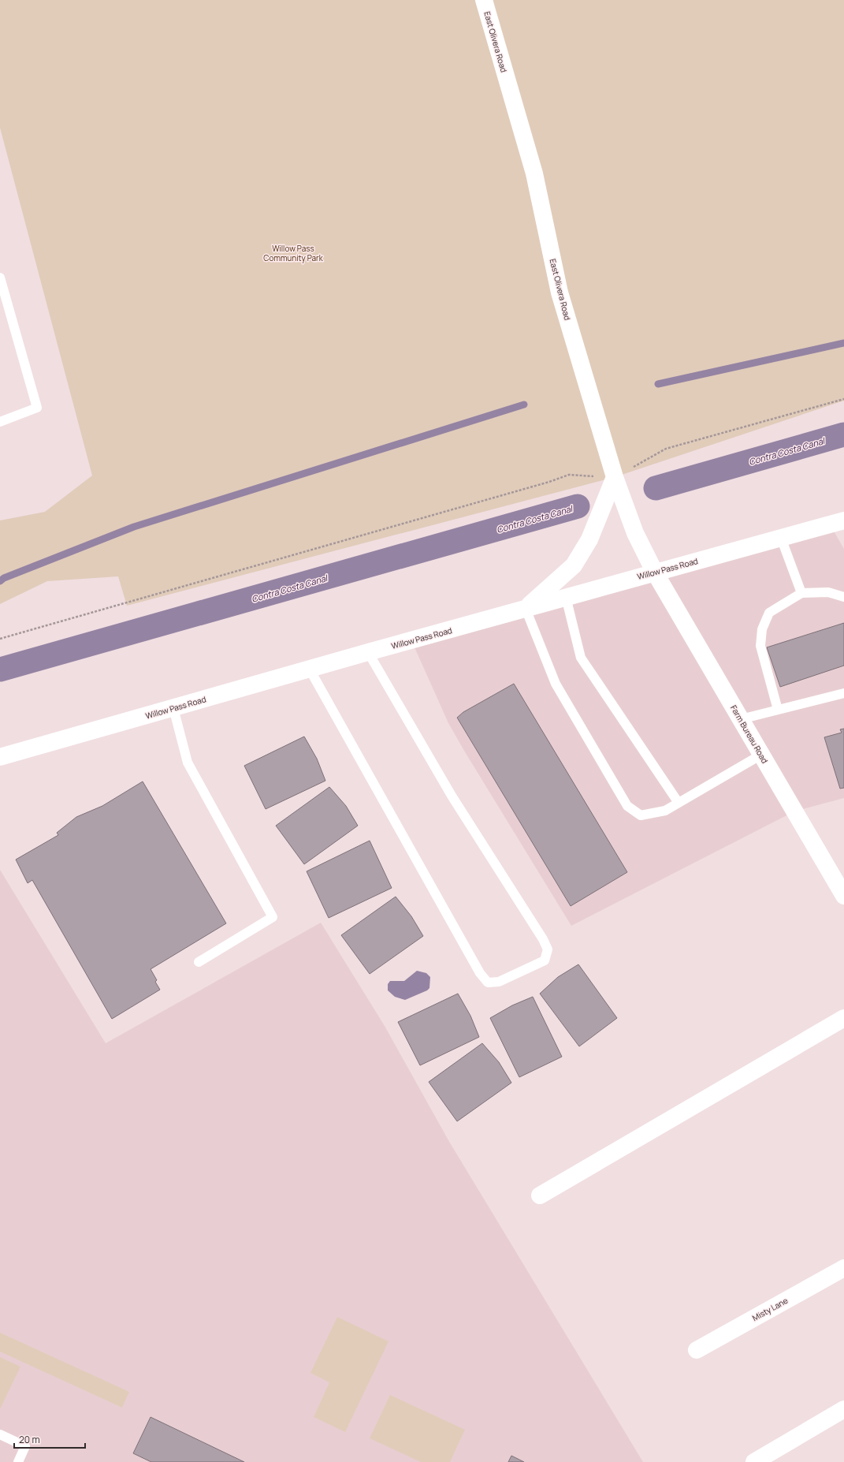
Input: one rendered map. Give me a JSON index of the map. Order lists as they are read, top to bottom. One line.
{"streets":{"street":["East Olivera Road","Willow Pass Road","Farm Bureau Road","Misty Lane"]},"crossings":[["East Olivera Road","Willow Pass Road"],["East Olivera Road","Farm Bureau Road"],["Willow Pass Road","Farm Bureau Road"]],"water":["Contra Costa Canal"],"parks":["Willow Pass Community Park"],"scale_bar":"20 m"}
